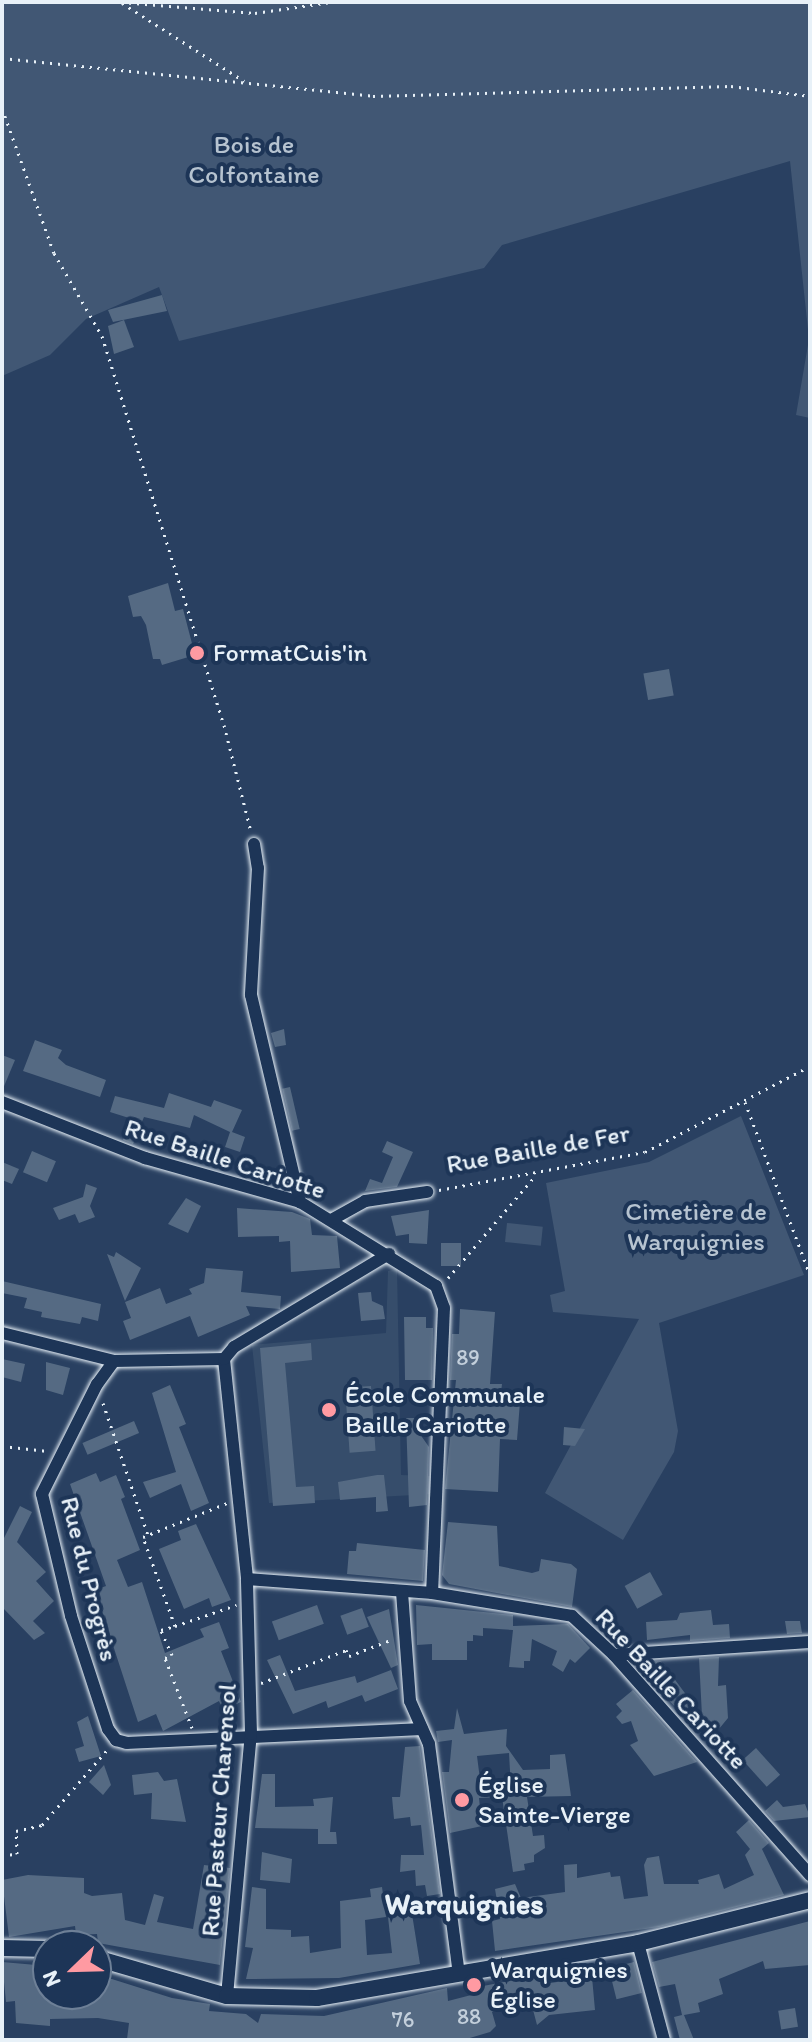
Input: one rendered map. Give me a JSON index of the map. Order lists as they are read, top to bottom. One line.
{"streets":{"street":["Rue Baille de Fer","Rue Baille Cariotte","Rue du Progrès","Rue Pasteur Charensol"]},"crossings":[["Rue Baille de Fer","Rue Baille Cariotte"]],"districts":["Warquignies"],"parks":["Bois de Colfontaine","Cimetière de Warquignies"],"places":["FormatCuis'in","École Communale Baille Cariotte","Église Sainte-Vierge","Warquignies Église"],"house_numbers":["89","88","76"],"north":"bottom left"}
